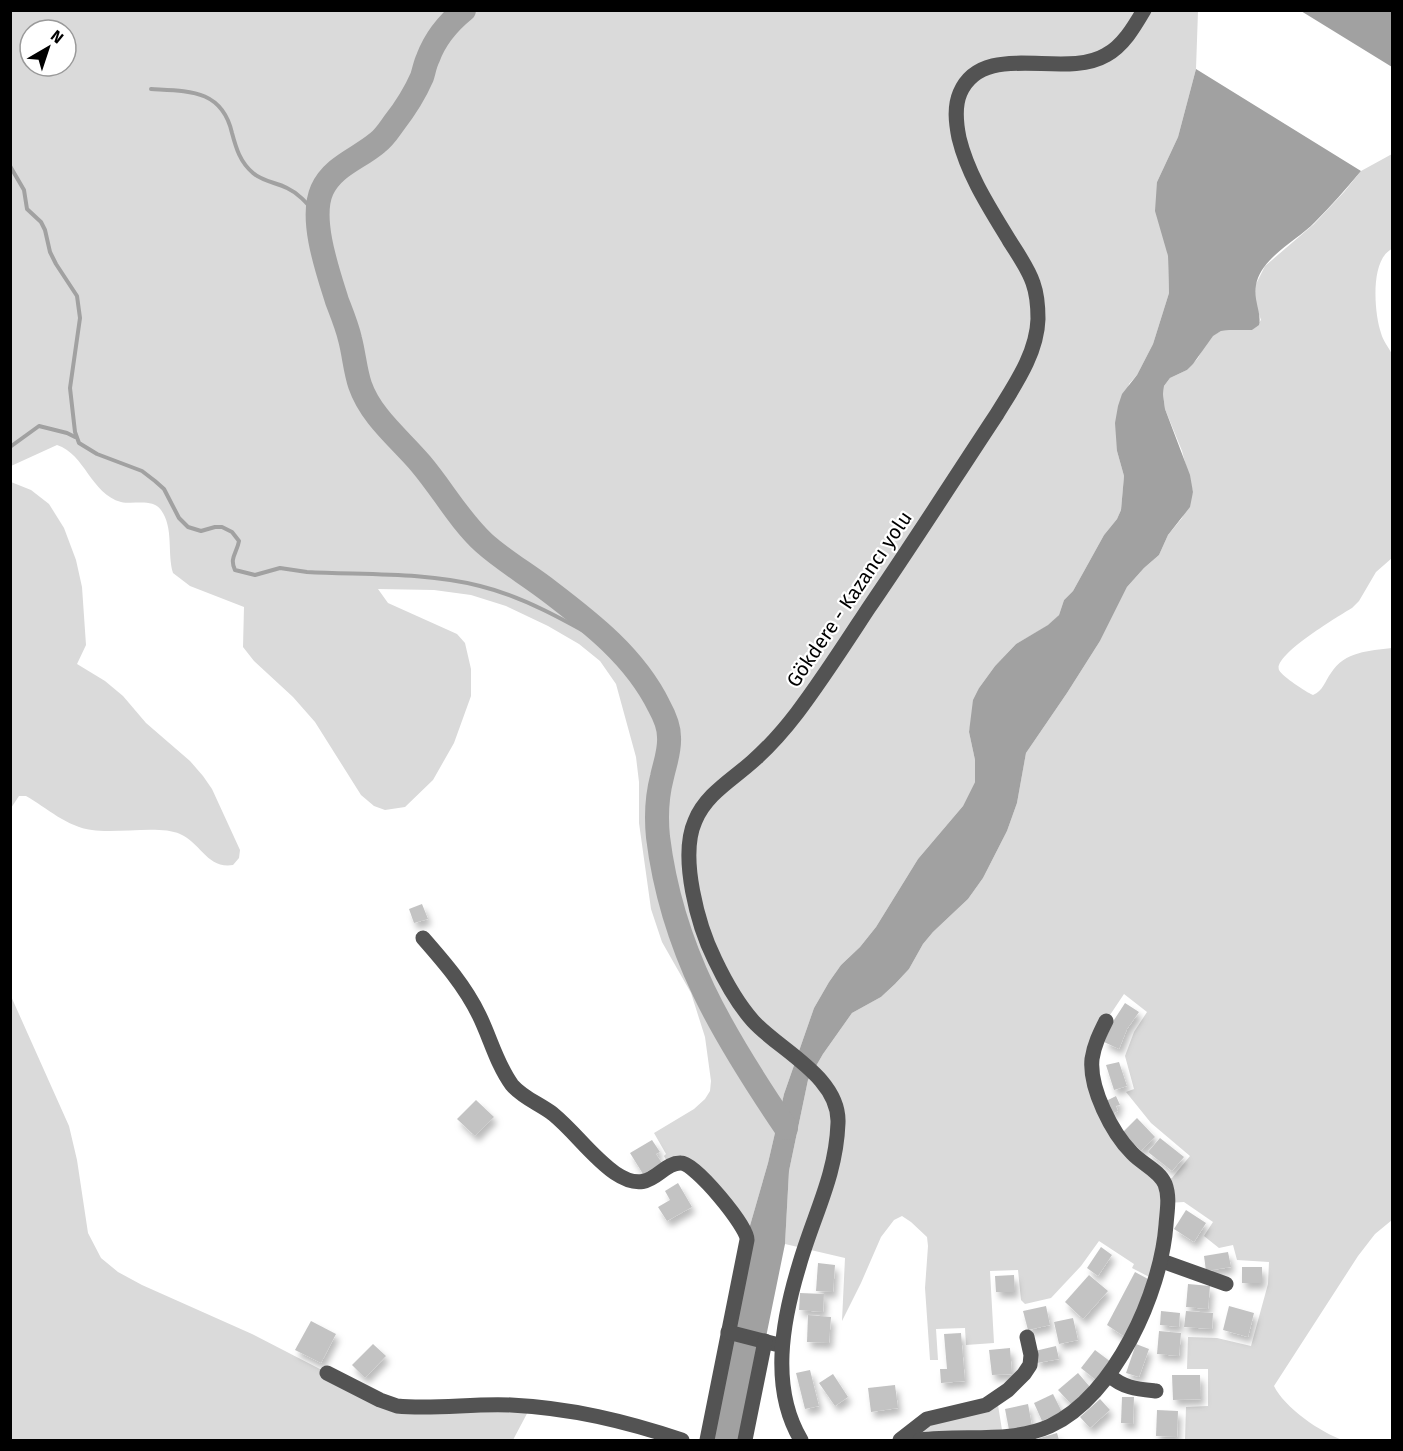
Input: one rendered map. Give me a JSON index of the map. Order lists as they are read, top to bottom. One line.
{"streets":{"street":["Gökdere - Kazancı yolu"]},"north":"top right"}
